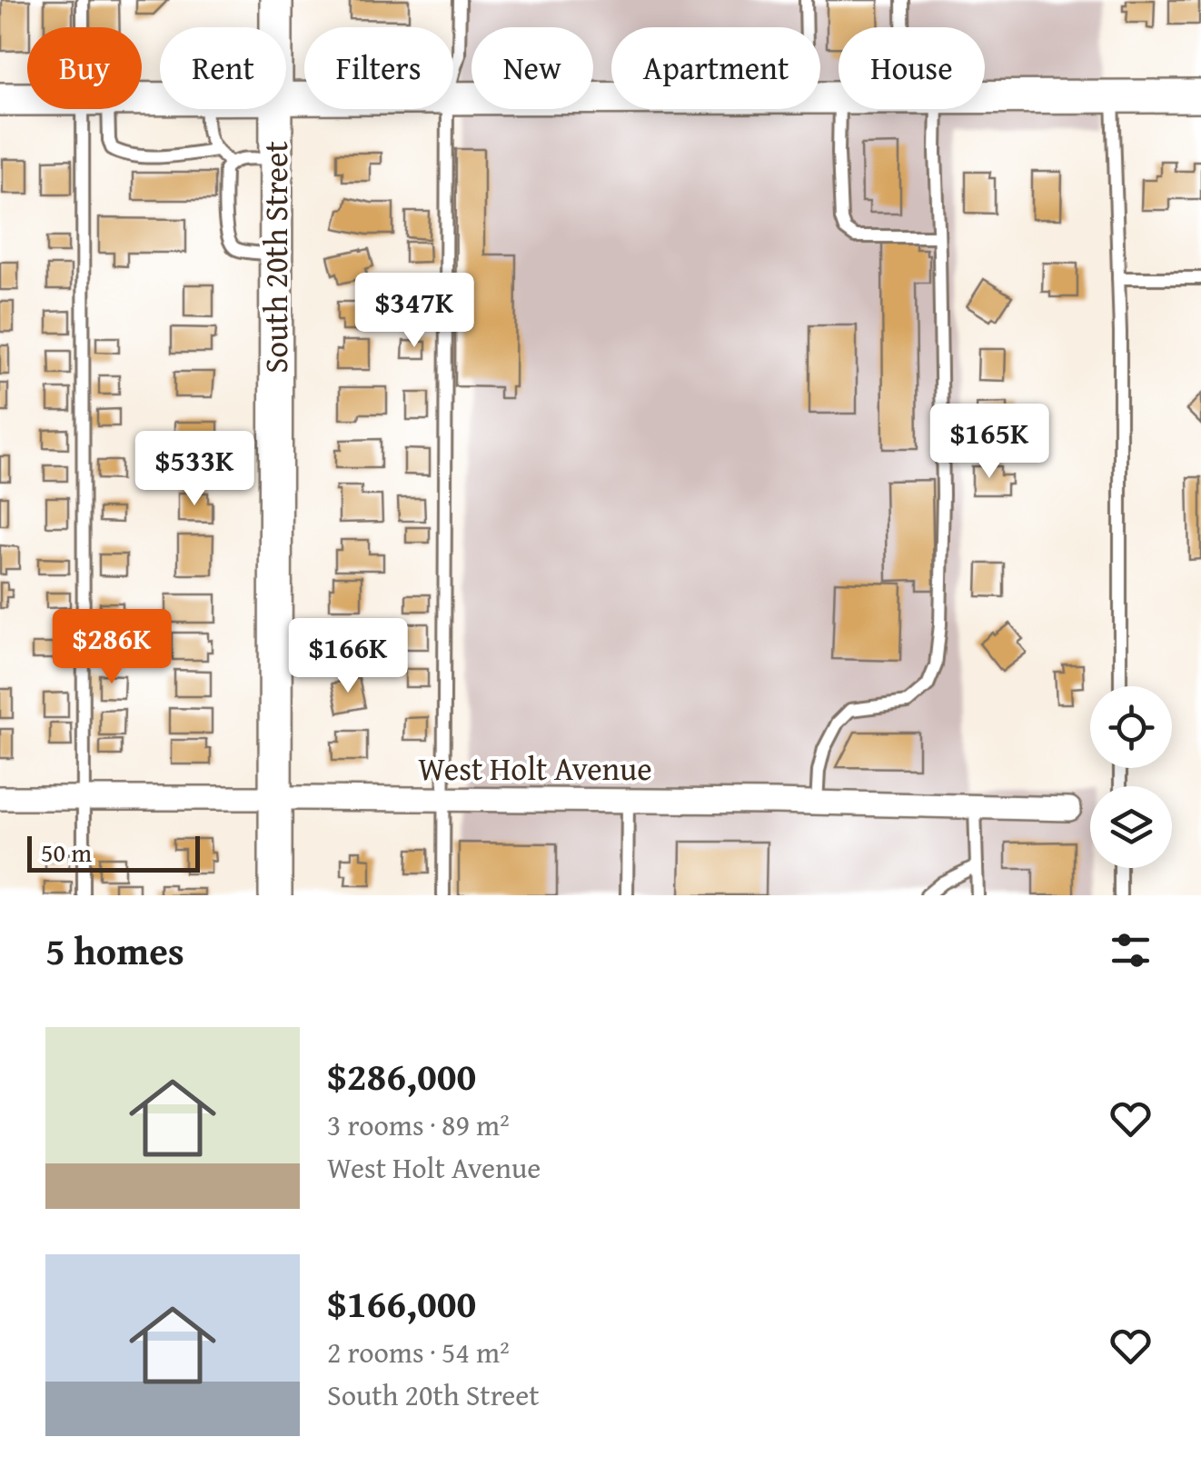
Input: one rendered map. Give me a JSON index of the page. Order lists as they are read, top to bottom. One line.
{"streets":{"street":["South 20th Street","West Holt Avenue"]},"crossings":[["South 20th Street","West Holt Avenue"]],"scale_bar":"50 m","page":{"chip":["Buy","Rent","Filters","New","Apartment","House"],"price":["$347K","$165K","$533K","$286K","$166K"],"scale":"50 m","heading":"5 homes","list":[{"name":"$286,000","note":"3 rooms · 89 m² · West Holt Avenue"},{"name":"$166,000","note":"2 rooms · 54 m² · South 20th Street"}]}}
